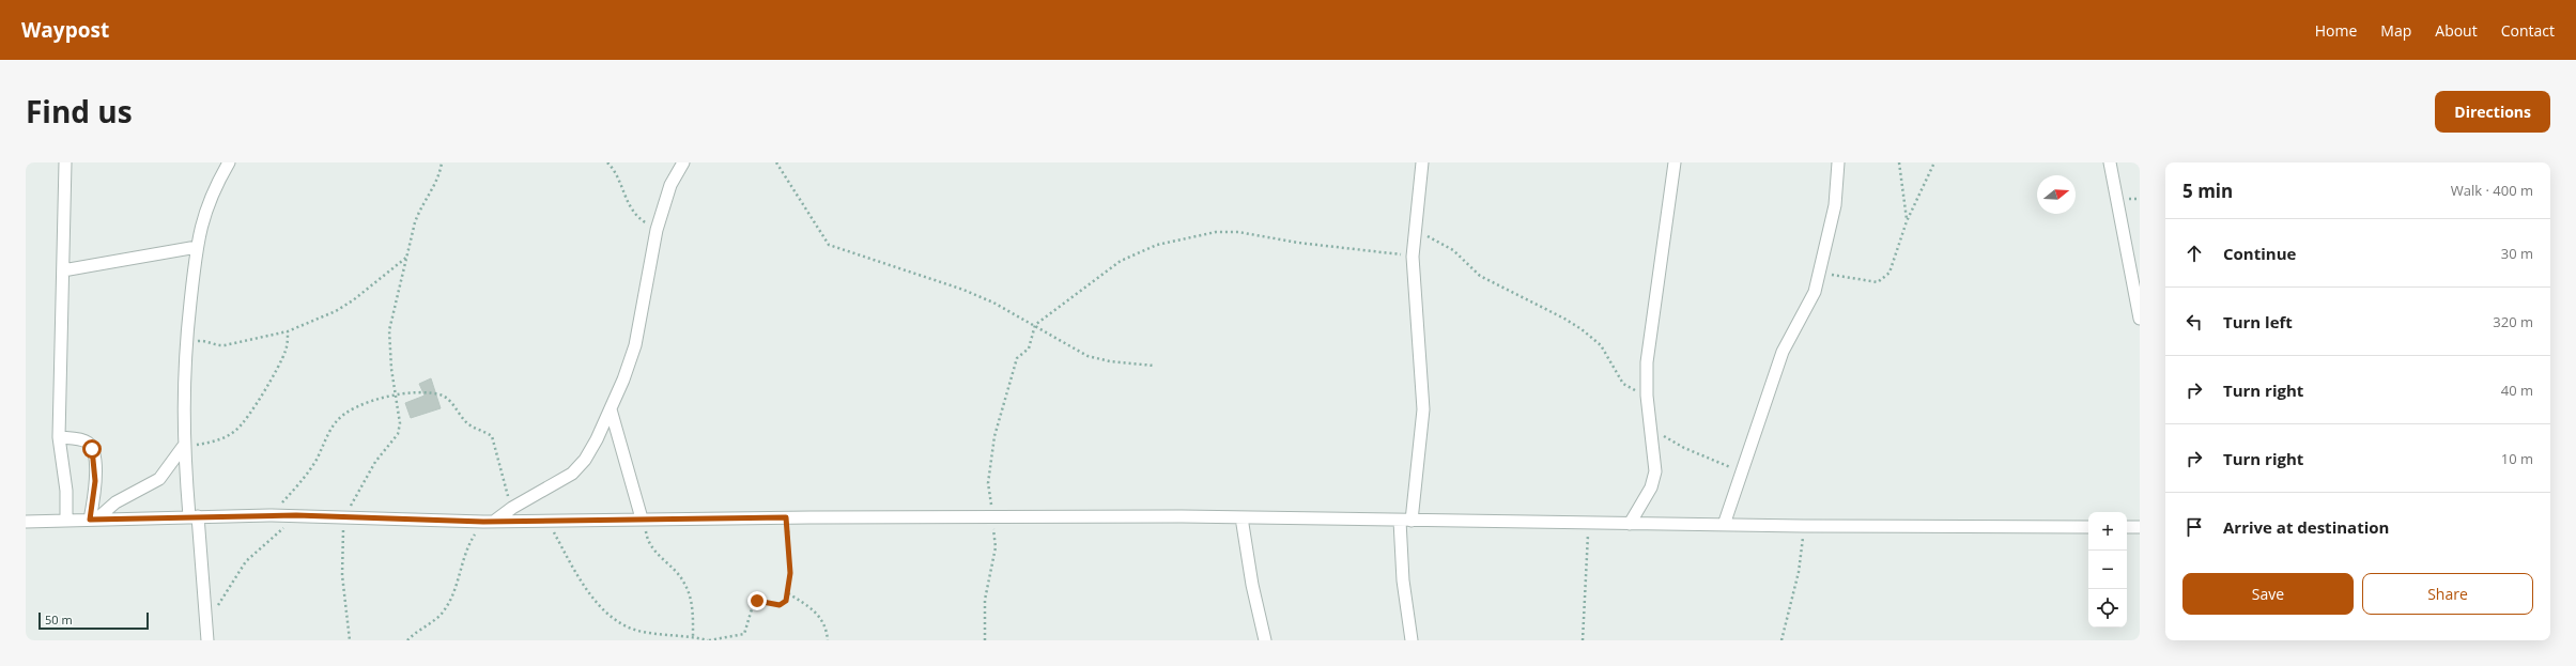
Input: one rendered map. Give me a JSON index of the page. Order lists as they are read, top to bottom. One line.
{"scale_bar":"50 m","north":"right","page":{"header":"Waypost","nav":["Home","Map","About","Contact"],"title":"Find us","buttons":["Directions",["Save","Share"]],"heading":["5 min","Walk · 400 m"],"list":[["Continue","30 m"],["Turn left","320 m"],["Turn right","40 m"],["Turn right","10 m"],"Arrive at destination"],"map_buttons":["+","−"],"scale":"50 m"}}
